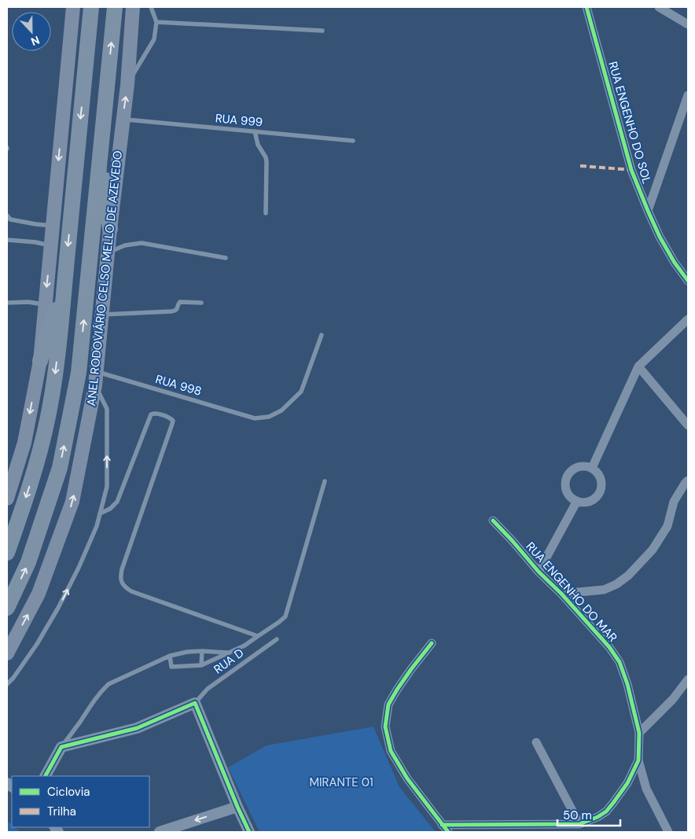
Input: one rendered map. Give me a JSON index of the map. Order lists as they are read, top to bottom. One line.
{"streets":{"highway":["ANEL RODOVIÁRIO CELSO MELLO DE AZEVEDO"],"street":["RUA ENGENHO DO SOL","RUA ENGENHO DO MAR"],"lane":["RUA 999","RUA 998","RUA D"]},"crossings":[["RUA 999","ANEL RODOVIÁRIO CELSO MELLO DE AZEVEDO"],["ANEL RODOVIÁRIO CELSO MELLO DE AZEVEDO","RUA 998"]],"parks":["MIRANTE 01"],"legend":["Ciclovia","Trilha"],"scale_bar":"50 m","north":"bottom"}
